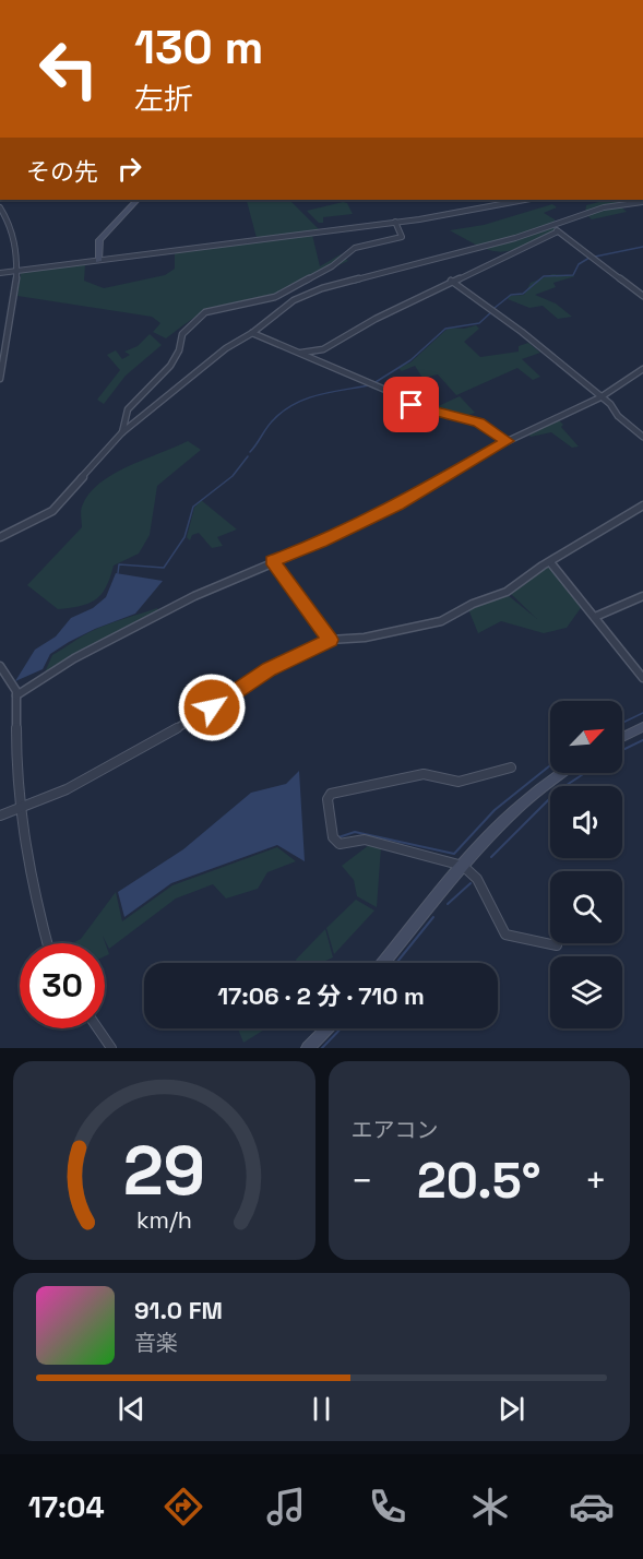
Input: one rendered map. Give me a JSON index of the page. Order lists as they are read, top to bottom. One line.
{"north":"top right","page":{"turn":["130 m","左折"],"then":"その先","limit":"30","trip":"17:06 · 2 分 · 710 m","tile":"エアコン","heat":["−","20.5°","+"],"song":["91.0 FM","音楽"],"tabs":"17:04","gauge":["29","km/h"]}}
